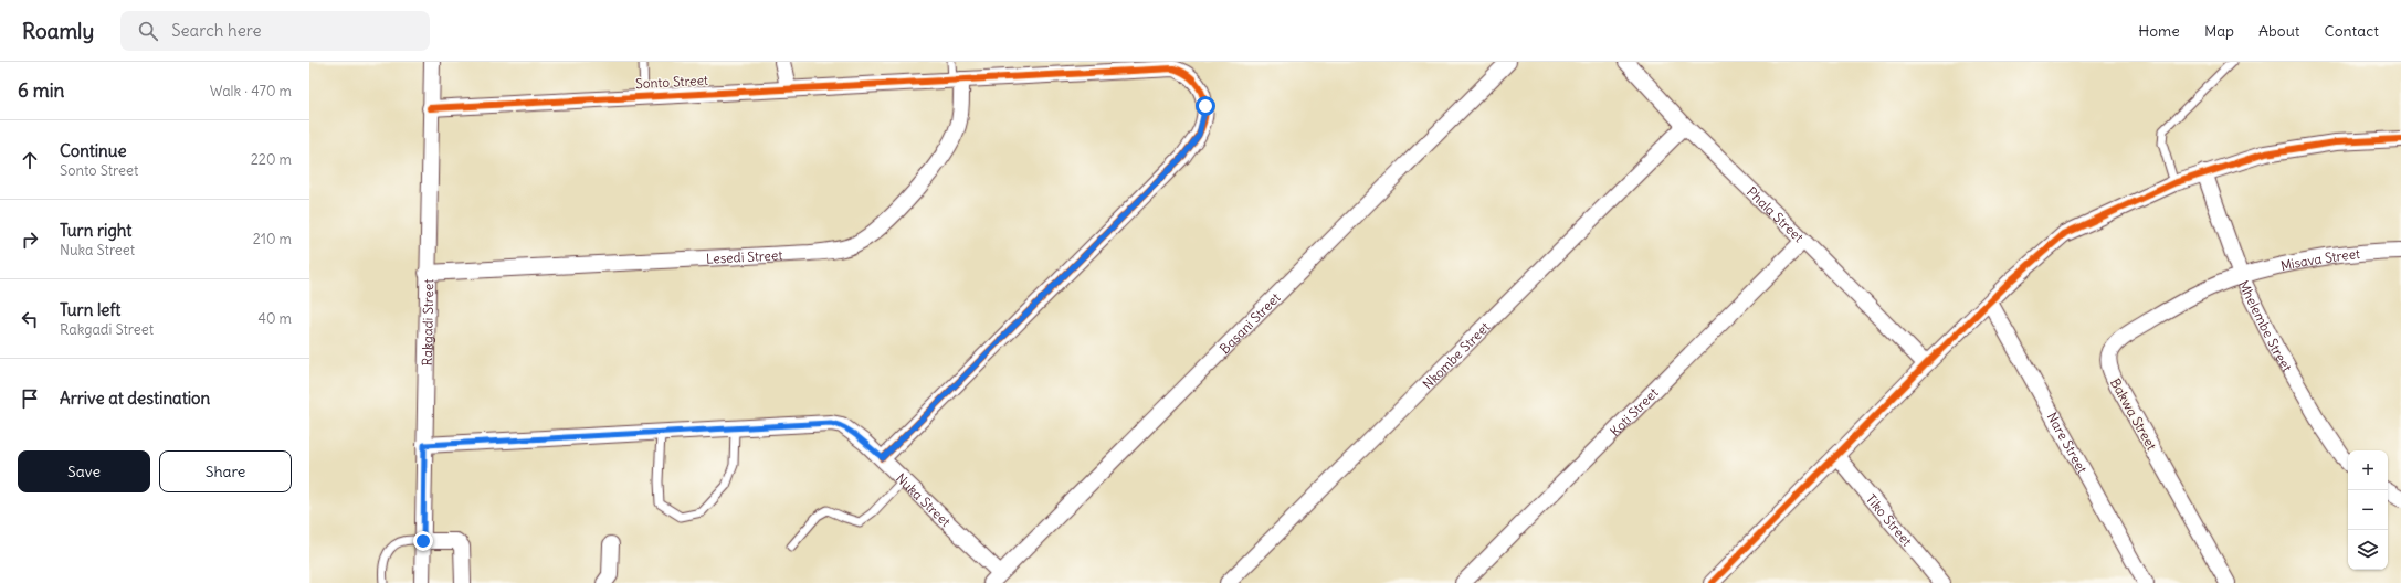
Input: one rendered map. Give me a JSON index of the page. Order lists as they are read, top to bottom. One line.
{"streets":{"street":["Sonto Street","Phala Street","Lesedi Street","Misava Street","Rakgadi Street","Basani Street","Mhelembe Street","Nkombe Street","Koti Street","Bakwa Street","Nare Street","Nuka Street","Tiko Street"]},"crossings":[["Sonto Street","Lesedi Street"],["Sonto Street","Rakgadi Street"],["Sonto Street","Nuka Street"],["Phala Street","Nkombe Street"],["Phala Street","Koti Street"],["Lesedi Street","Rakgadi Street"],["Misava Street","Mhelembe Street"],["Misava Street","Bakwa Street"],["Rakgadi Street","Nuka Street"],["Basani Street","Nuka Street"],["Mhelembe Street","Bakwa Street"]],"page":{"header":"Roamly","search":"Search here","nav":["Home","Map","About","Contact"],"heading":["6 min","Walk · 470 m"],"list":[["Continue","Sonto Street","220 m"],["Turn right","Nuka Street","210 m"],["Turn left","Rakgadi Street","40 m"],"Arrive at destination"],"buttons":["Save","Share"],"map_buttons":["+","−"]}}
